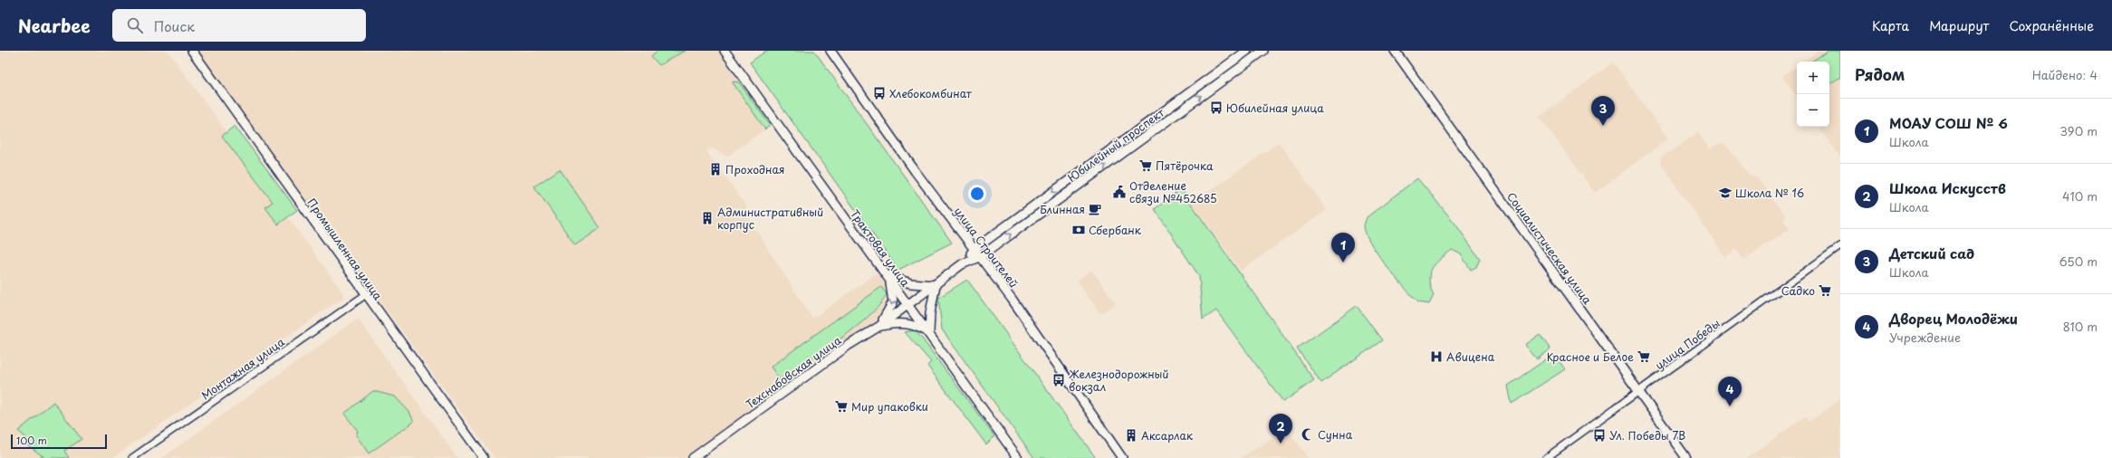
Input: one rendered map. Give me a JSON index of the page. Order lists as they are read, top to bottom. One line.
{"streets":{"main road":["Юбилейный проспект","улица Строителей","Трактовая улица","Социалистическая улица","Промышленная улица","Техснабовская улица"],"street":["улица Победы","Монтажная улица"]},"crossings":[["Юбилейный проспект","улица Строителей"],["Юбилейный проспект","Техснабовская улица"],["Трактовая улица","Техснабовская улица"],["Социалистическая улица","улица Победы"],["Промышленная улица","Монтажная улица"]],"places":{"bus stop":["Хлебокомбинат","Юбилейная улица","Железнодорожный вокзал","Ул. Победы 7В"],"supermarket":["Пятёрочка","Садко","Красное и Белое","Мир упаковки"],"building":["Проходная","Административный корпус","Аксарлак"],"public building":["Отделение связи №452685"],"school or university":["Школа № 16"],"cafe":["Блинная"],"bank":["Сбербанк"],"hospital":["Авицена"],"mosque":["Сунна"]},"scale_bar":"100 m","page":{"header":"Nearbee","search":"Поиск","nav":["Карта","Маршрут","Сохранённые"],"heading":["Рядом","Найдено: 4"],"map_buttons":["+","−"],"pins":["3","1","4","2"],"list":[{"mark":"1","name":"МОАУ СОШ № 6","note":"Школа","value":"390 m"},{"mark":"2","name":"Школа Искусств","note":"Школа","value":"410 m"},{"mark":"3","name":"Детский сад","note":"Школа","value":"650 m"},{"mark":"4","name":"Дворец Молодёжи","note":"Учреждение","value":"810 m"}],"scale":"100 m"}}
